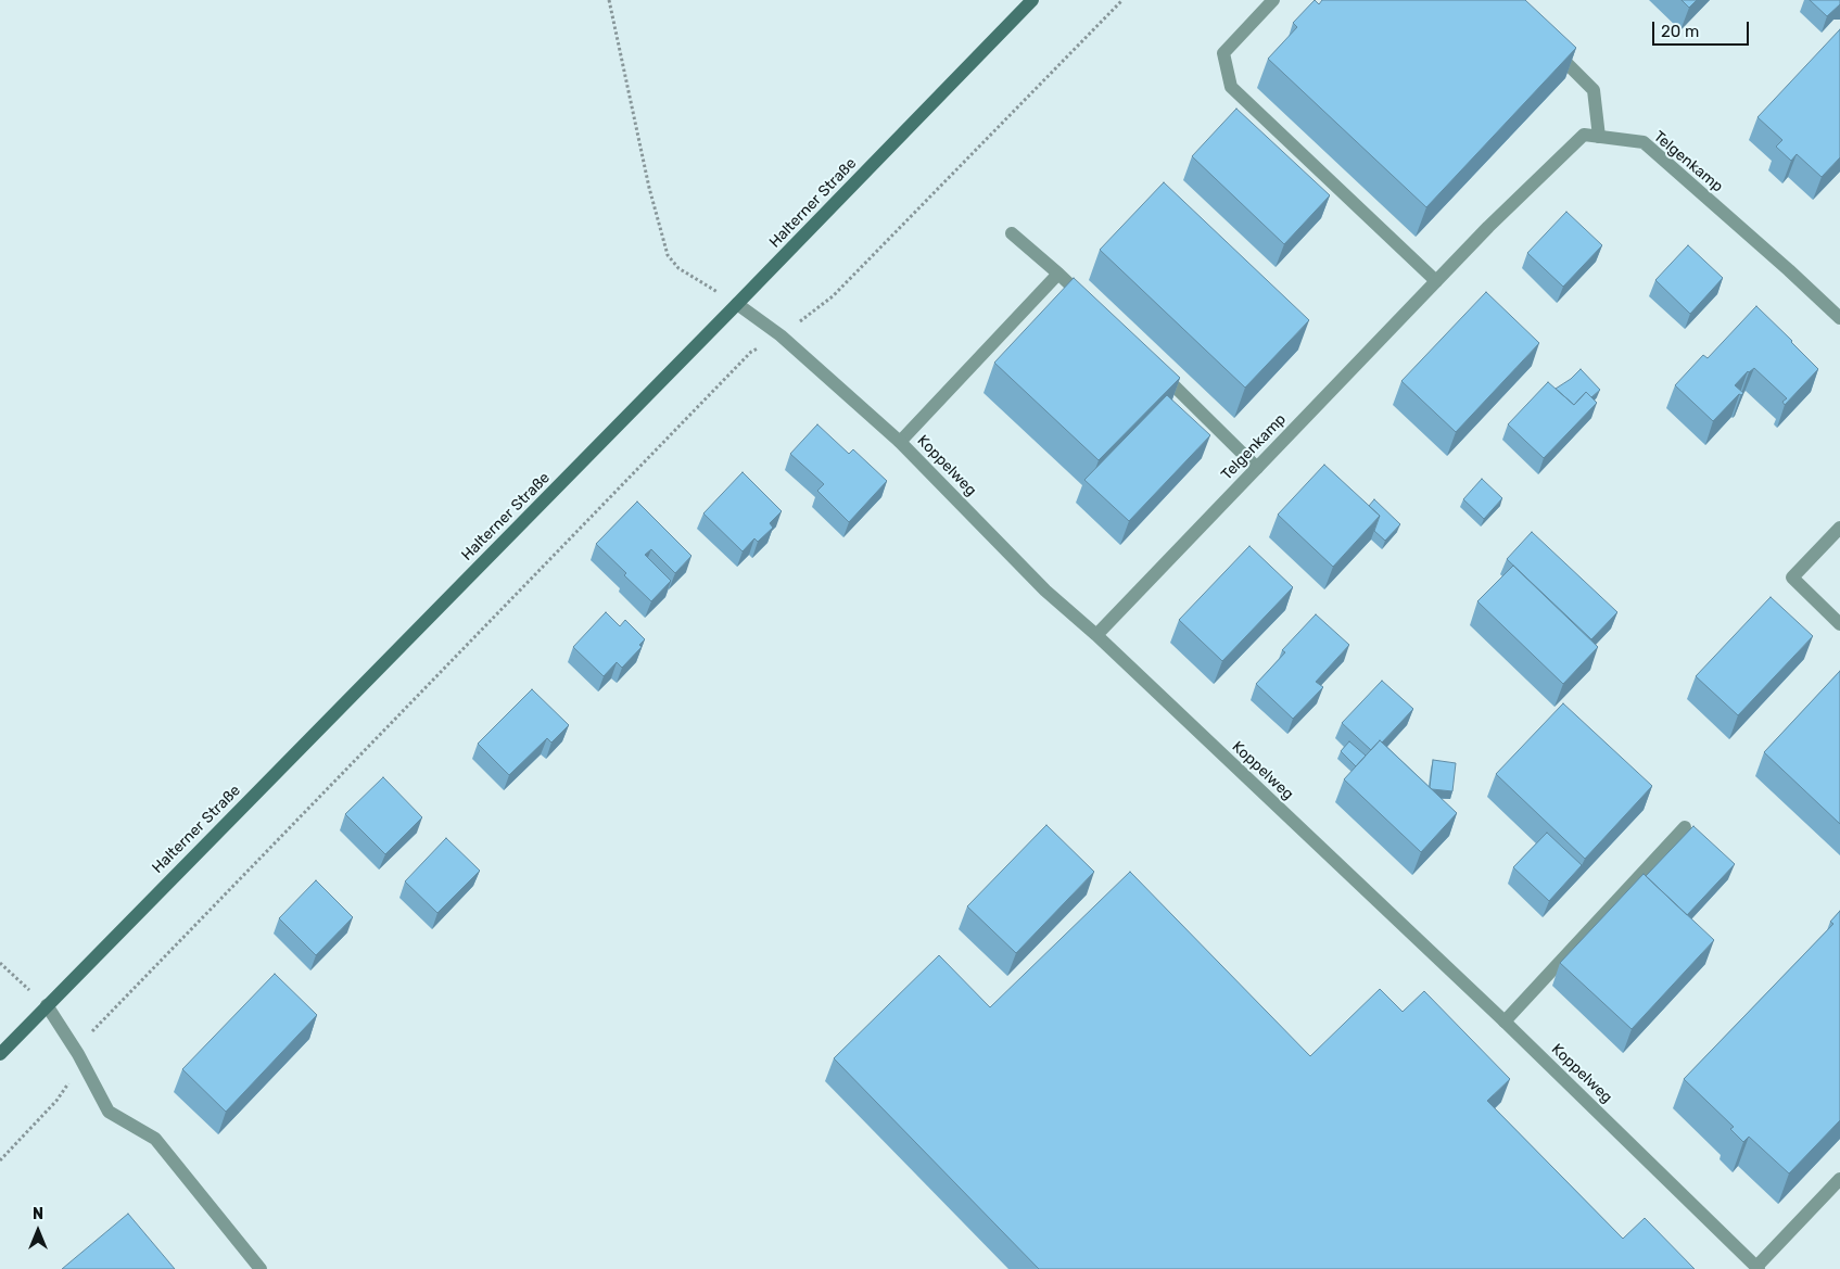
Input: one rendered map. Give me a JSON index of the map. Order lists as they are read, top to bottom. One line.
{"streets":{"main road":["Halterner Straße"],"street":["Telgenkamp","Koppelweg"]},"crossings":[["Telgenkamp","Koppelweg"],["Halterner Straße","Koppelweg"]],"scale_bar":"20 m","north":"top"}
